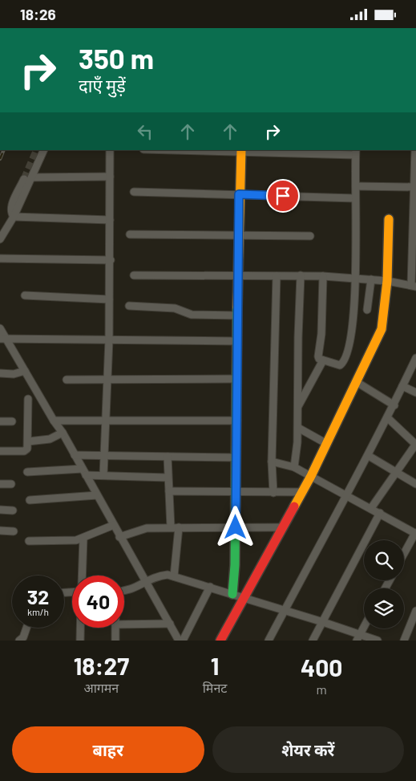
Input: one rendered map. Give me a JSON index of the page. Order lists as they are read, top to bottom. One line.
{"page":{"status":"18:26","turn":["350 m","दाएँ मुड़ें"],"speed":"32 km/h","limit":"40","eta":["18:27","आगमन","1","मिनट","400","m"],"buttons":["बाहर","शेयर करें"]}}
